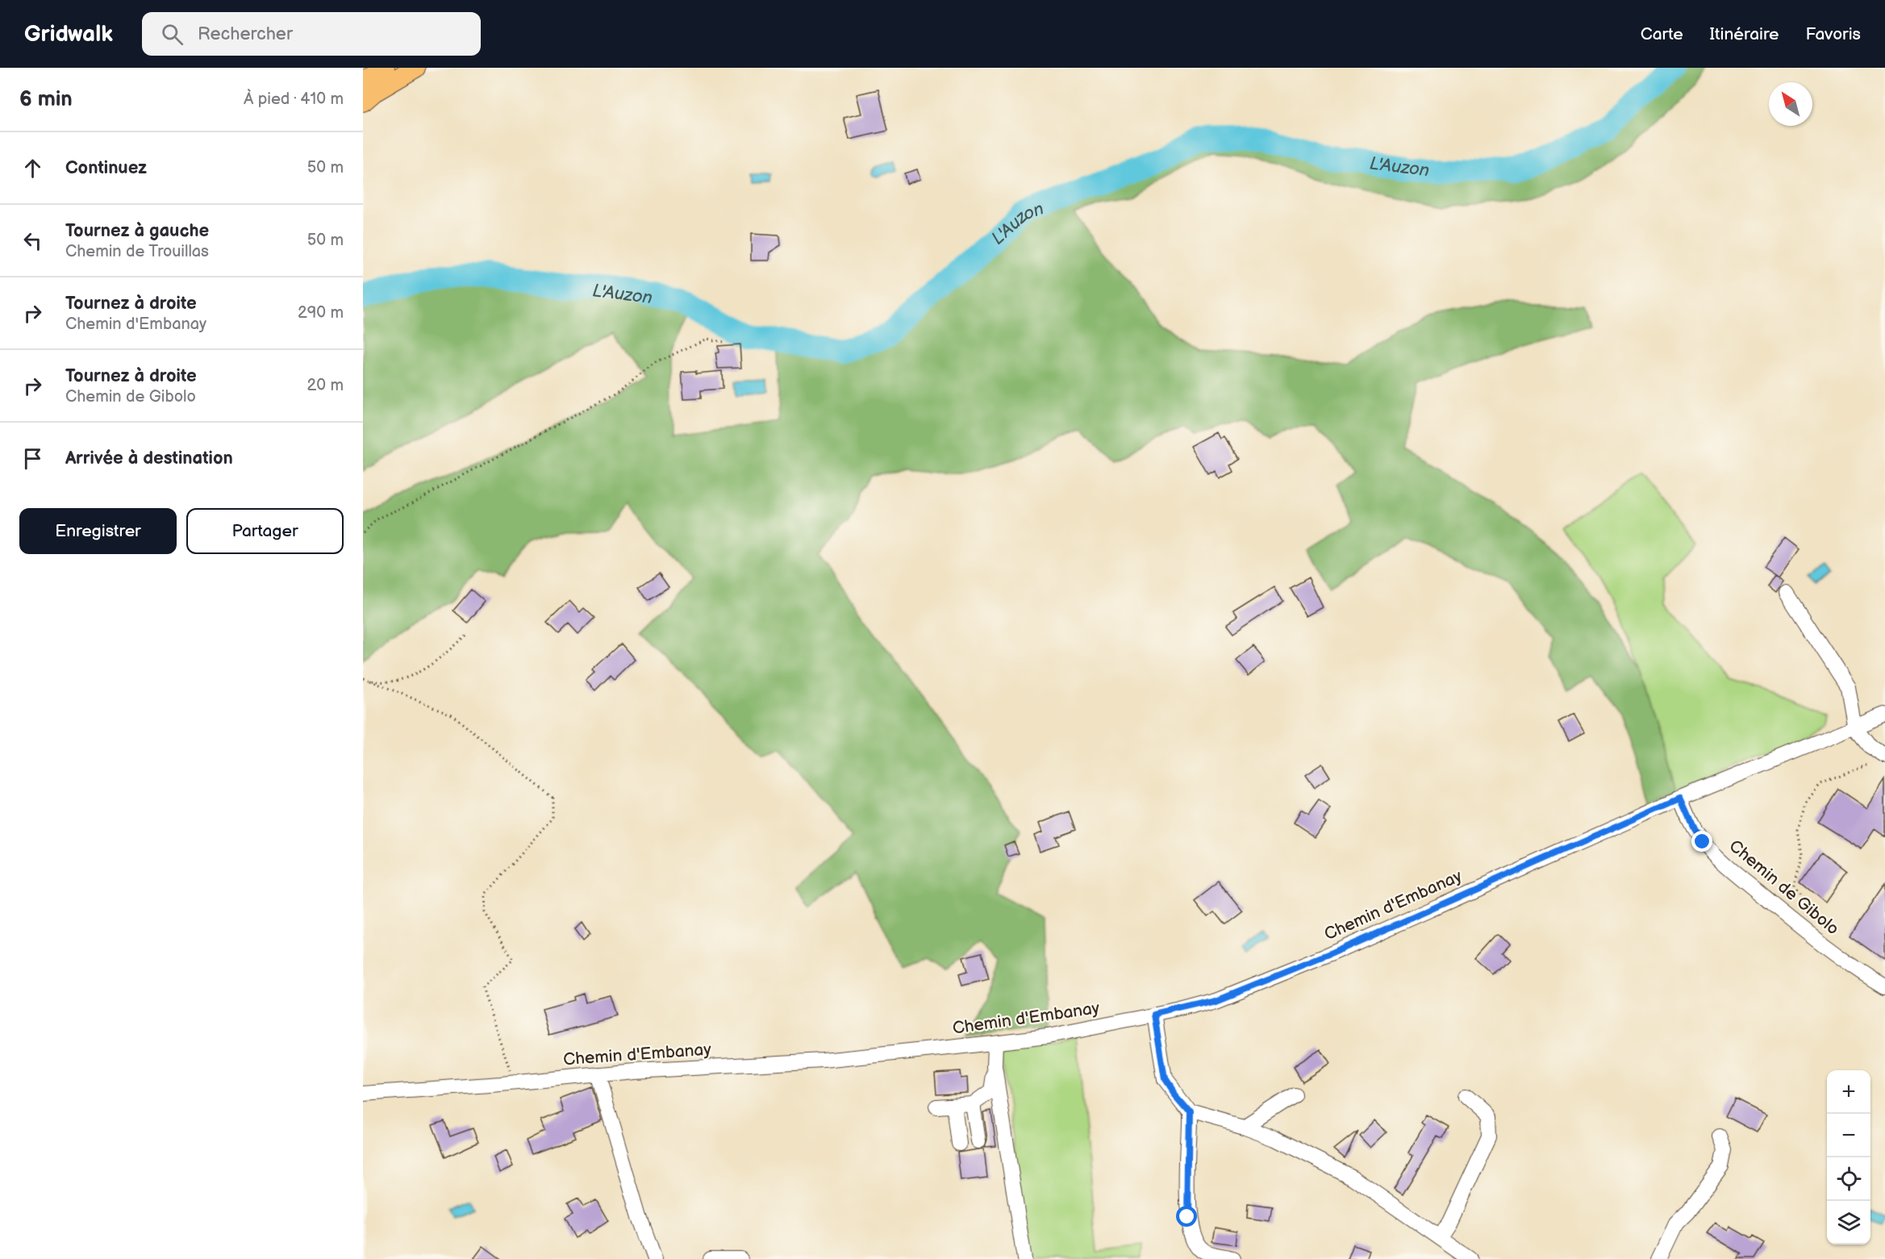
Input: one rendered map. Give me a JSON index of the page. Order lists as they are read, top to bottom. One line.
{"streets":{"street":["Chemin de Gibolo","Chemin d'Embanay"]},"crossings":[["Chemin de Gibolo","Chemin d'Embanay"]],"water":["L'Auzon"],"north":"top left","page":{"header":"Gridwalk","search":"Rechercher","nav":["Carte","Itinéraire","Favoris"],"heading":["6 min","À pied · 410 m"],"list":[["Continuez","50 m"],["Tournez à gauche","Chemin de Trouillas","50 m"],["Tournez à droite","Chemin d'Embanay","290 m"],["Tournez à droite","Chemin de Gibolo","20 m"],"Arrivée à destination"],"buttons":["Enregistrer","Partager"],"map_buttons":["+","−"]}}
